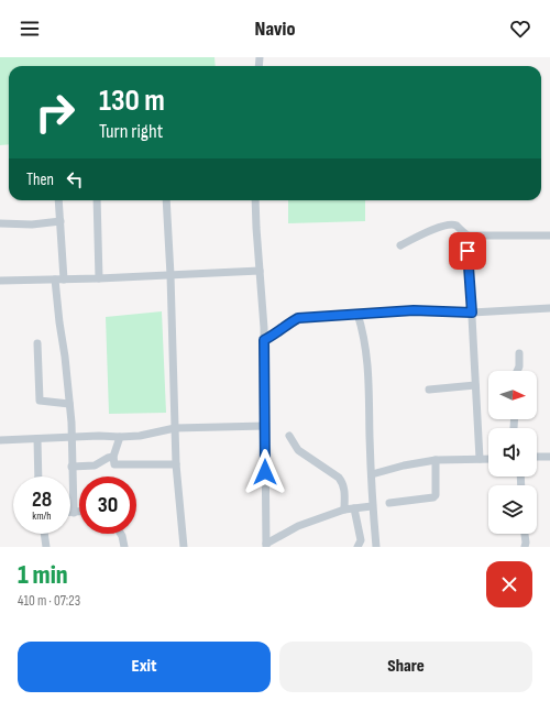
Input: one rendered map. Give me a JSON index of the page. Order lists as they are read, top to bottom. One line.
{"north":"right","page":{"header":"Navio","turn":["130 m","Turn right"],"then":"Then","speed":"28 km/h","limit":"30","heading":["1 min","410 m · 07:23"],"buttons":["Exit","Share"]}}
